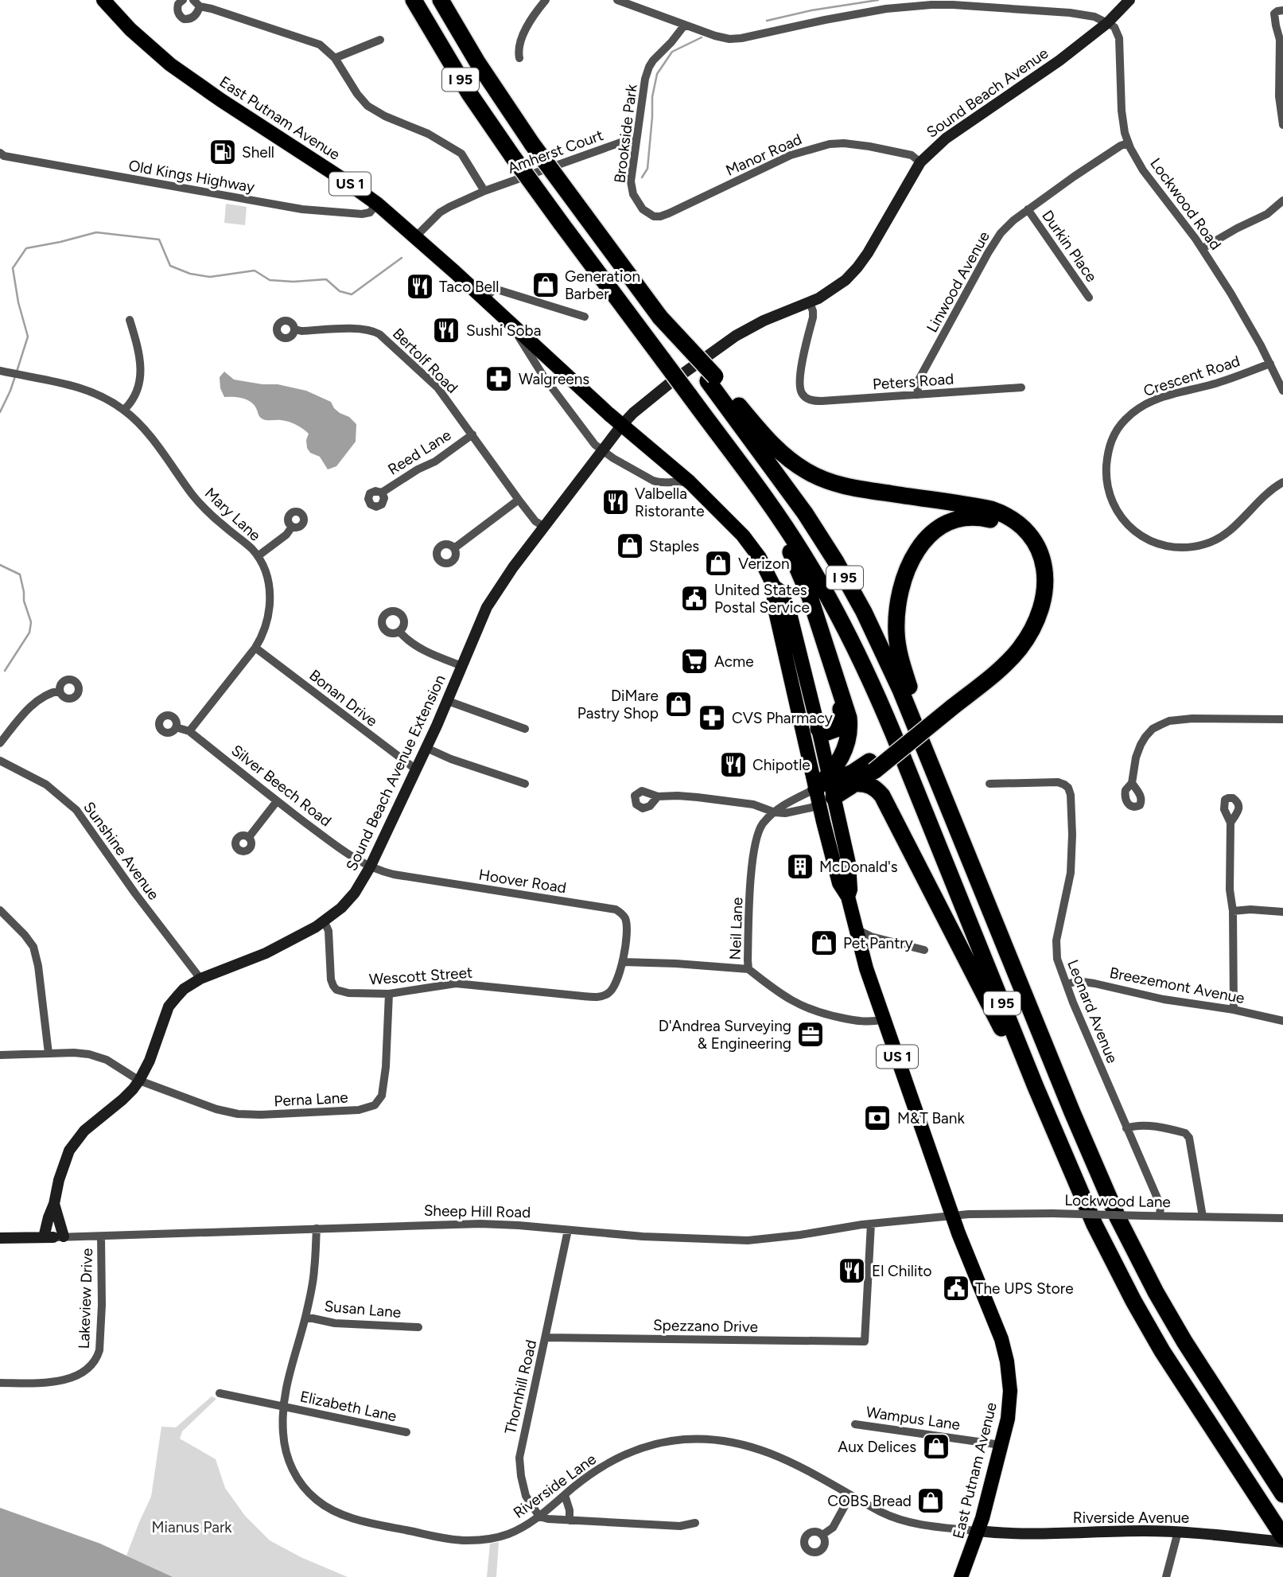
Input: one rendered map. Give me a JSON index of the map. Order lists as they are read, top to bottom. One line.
{"streets":{"highway":["I 95"],"main road":["East Putnam Avenue","US 1"],"street":["Sound Beach Avenue","Brookside Park","Amherst Court","Manor Road","Old Kings Highway","Lockwood Road","Durkin Place","Linwood Avenue","Bertolf Road","Crescent Road","Peters Road","Reed Lane","Mary Lane","Bonan Drive","Sound Beach Avenue Extension","Silver Beech Road","Sunshine Avenue","Hoover Road","Neil Lane","Wescott Street","Breezemont Avenue","Leonard Avenue","Perna Lane","Lockwood Lane","Sheep Hill Road","Lakeview Drive","Susan Lane","Spezzano Drive","Thornhill Road","Elizabeth Lane","Wampus Lane","Riverside Lane","Riverside Avenue"]},"crossings":[["I 95","Riverside Avenue"],["Sound Beach Avenue","East Putnam Avenue"],["Sound Beach Avenue","Manor Road"],["Sound Beach Avenue","Lockwood Road"],["Sound Beach Avenue","Peters Road"],["Sound Beach Avenue","Sound Beach Avenue Extension"],["East Putnam Avenue","Amherst Court"],["East Putnam Avenue","Old Kings Highway"],["East Putnam Avenue","Sound Beach Avenue Extension"],["East Putnam Avenue","Neil Lane"],["East Putnam Avenue","Lockwood Lane"],["East Putnam Avenue","Sheep Hill Road"],["East Putnam Avenue","Wampus Lane"],["East Putnam Avenue","Riverside Lane"],["East Putnam Avenue","Riverside Avenue"],["Brookside Park","Amherst Court"],["Brookside Park","Manor Road"],["Lockwood Road","Linwood Avenue"],["Lockwood Road","Crescent Road"],["Durkin Place","Linwood Avenue"],["Linwood Avenue","Peters Road"],["Bertolf Road","Reed Lane"],["Bertolf Road","Sound Beach Avenue Extension"],["Mary Lane","Bonan Drive"],["Mary Lane","Silver Beech Road"],["Bonan Drive","Sound Beach Avenue Extension"],["Sound Beach Avenue Extension","Silver Beech Road"],["Sound Beach Avenue Extension","Sunshine Avenue"],["Sound Beach Avenue Extension","Hoover Road"],["Sound Beach Avenue Extension","Wescott Street"],["Sound Beach Avenue Extension","Perna Lane"],["Sound Beach Avenue Extension","Sheep Hill Road"],["Silver Beech Road","Hoover Road"],["Hoover Road","Wescott Street"],["Wescott Street","Perna Lane"],["Breezemont Avenue","Leonard Avenue"],["Leonard Avenue","Lockwood Lane"],["Lockwood Lane","Sheep Hill Road"],["Sheep Hill Road","Lakeview Drive"],["Sheep Hill Road","Spezzano Drive"],["Sheep Hill Road","Thornhill Road"],["Sheep Hill Road","Riverside Lane"],["Susan Lane","Riverside Lane"],["Spezzano Drive","Thornhill Road"],["Thornhill Road","Riverside Lane"],["Elizabeth Lane","Riverside Lane"],["Riverside Lane","Riverside Avenue"]],"parks":["Mianus Park"],"places":{"fuel station":["Shell"],"shop":["Generation Barber","Staples","Verizon","DiMare Pastry Shop","Pet Pantry","Aux Delices","COBS Bread"],"restaurant":["Taco Bell","Sushi Soba","Valbella Ristorante","Chipotle","El Chilito"],"pharmacy":["Walgreens","CVS Pharmacy"],"public building":["United States Postal Service","The UPS Store"],"supermarket":["Acme"],"building":["McDonald's"],"office":["D'Andrea Surveying & Engineering"],"bank":["M&T Bank"]}}
